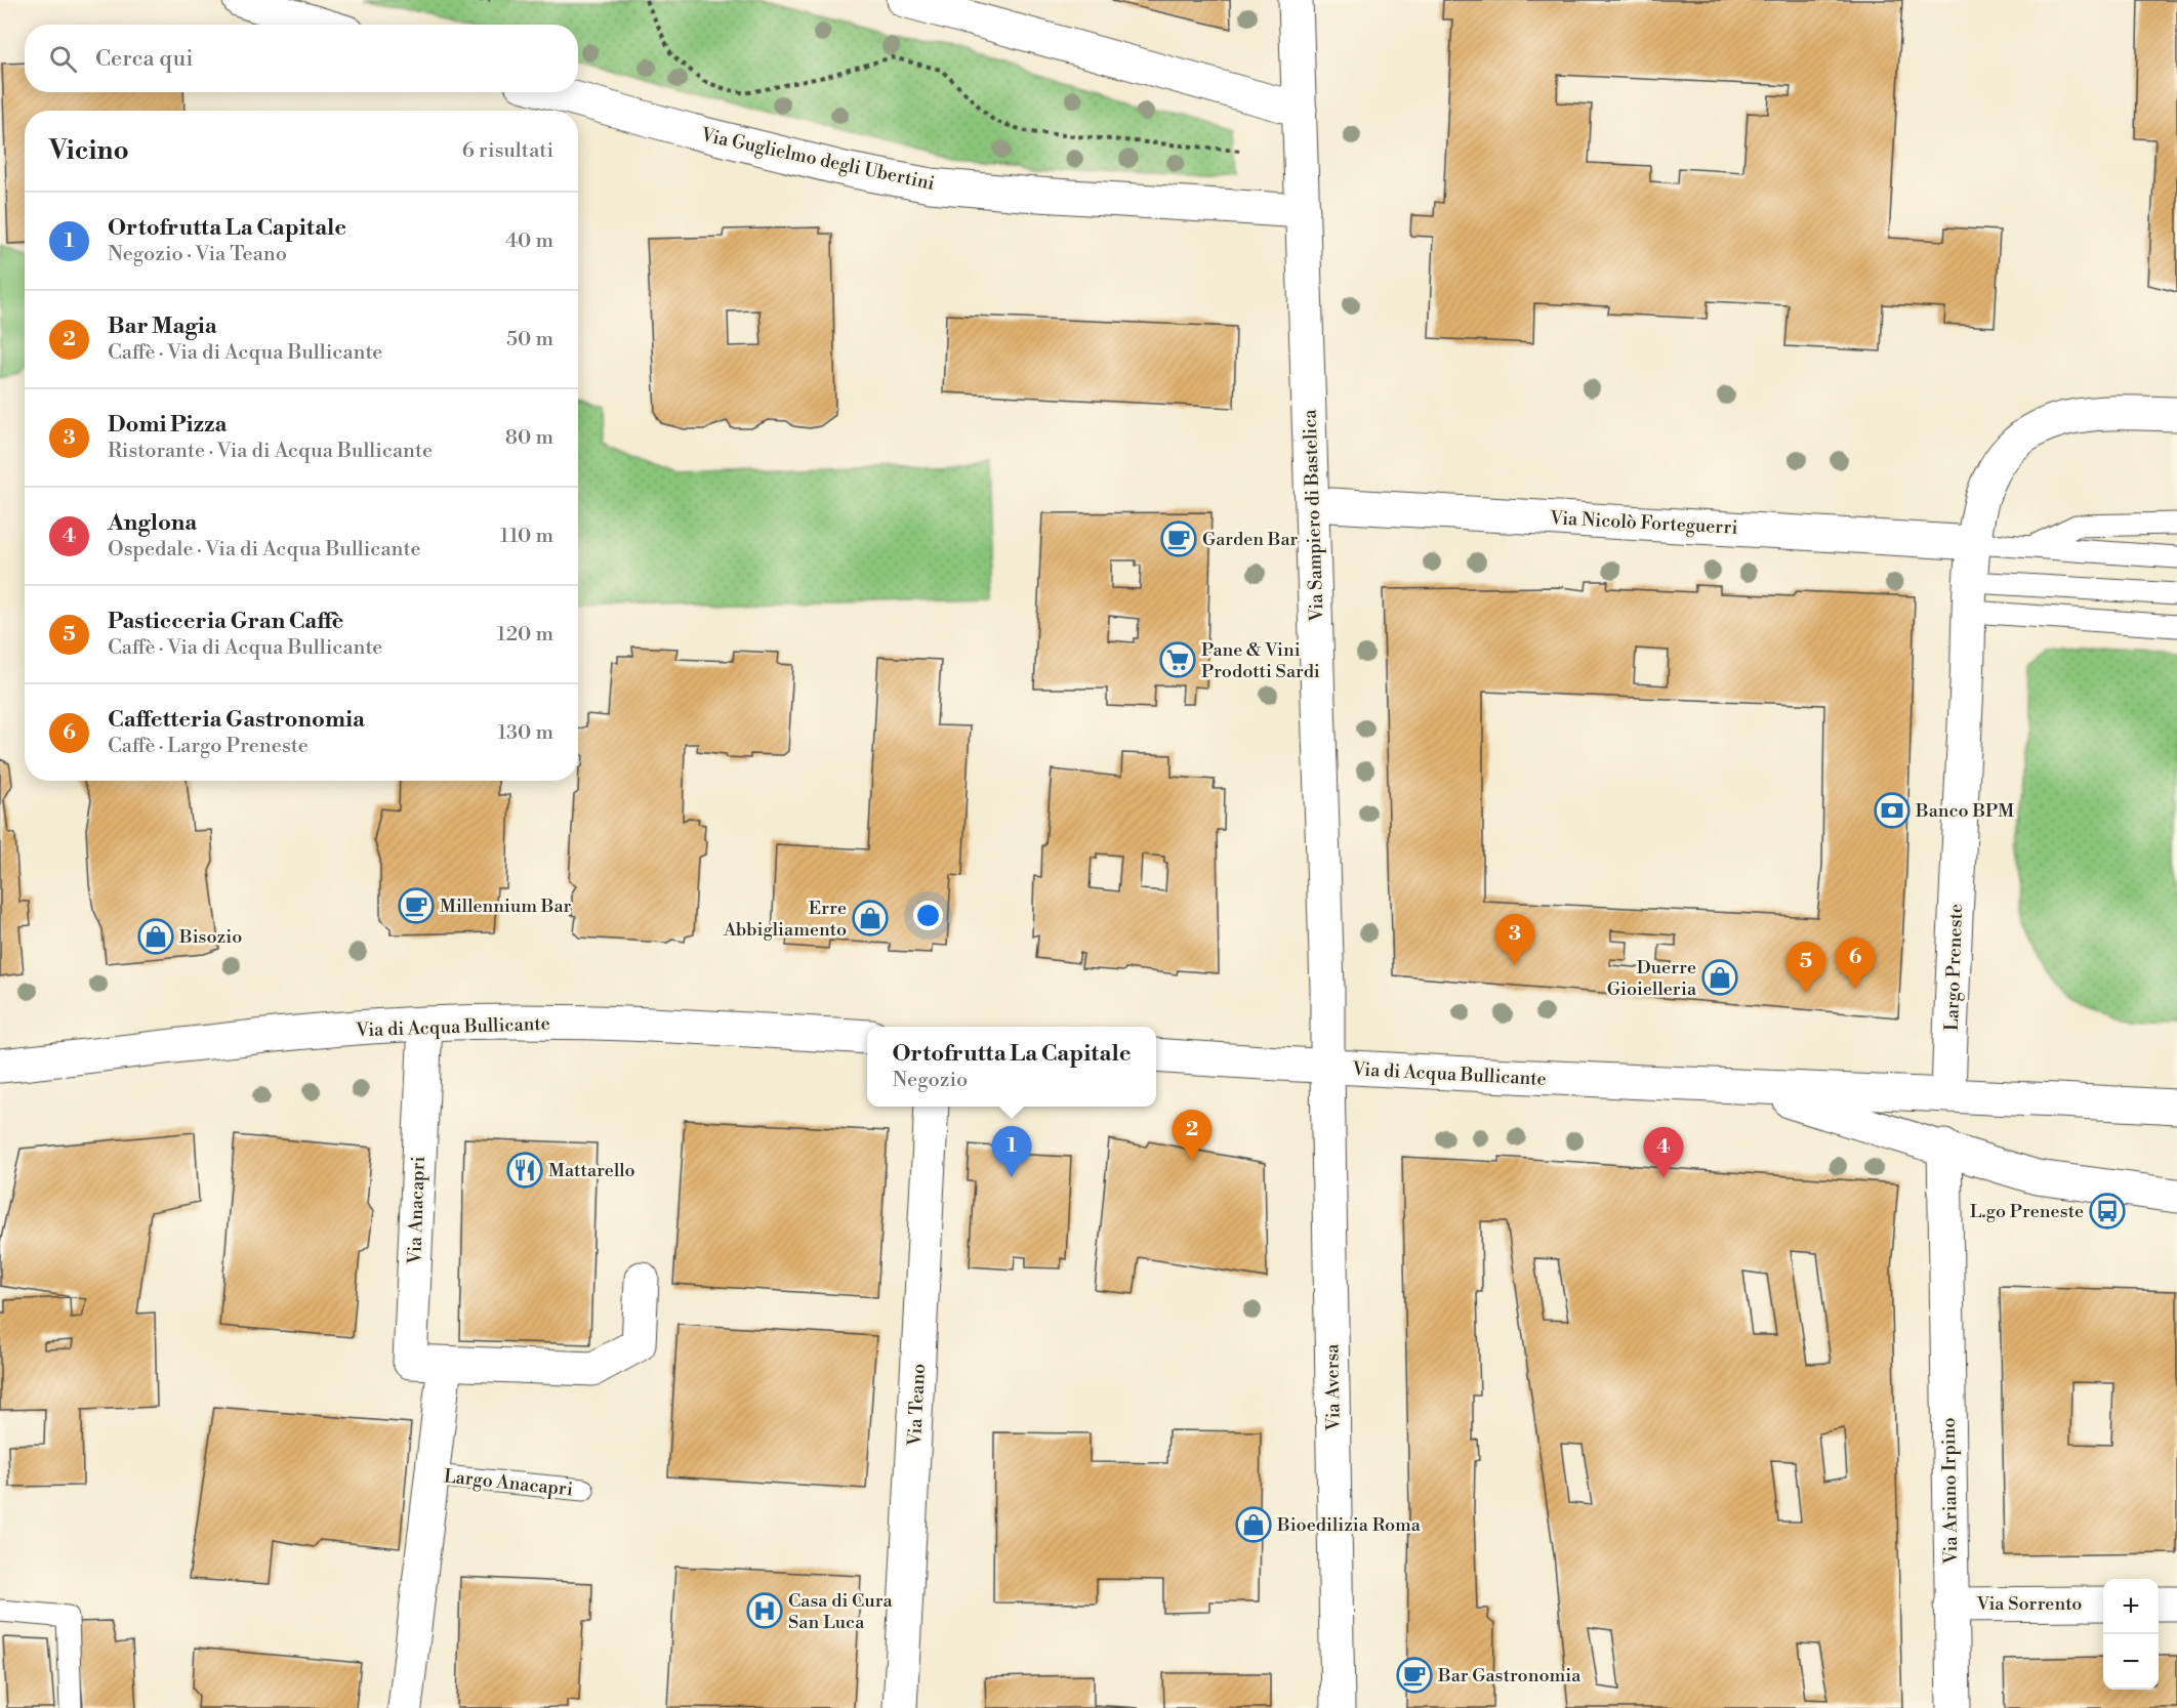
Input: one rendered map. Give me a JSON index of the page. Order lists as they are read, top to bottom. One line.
{"streets":{"street":["Via Guglielmo degli Ubertini","Via Sampiero di Bastelica","Via Nicolò Forteguerri","Largo Preneste","Via di Acqua Bullicante","Via Anacapri","Via Aversa","Via Teano","Via Ariano Irpino","Via Sorrento"],"lane":["Largo Anacapri"]},"crossings":[["Via Guglielmo degli Ubertini","Via Sampiero di Bastelica"],["Via Sampiero di Bastelica","Via Nicolò Forteguerri"],["Via Sampiero di Bastelica","Via di Acqua Bullicante"],["Via Sampiero di Bastelica","Via Aversa"],["Via Nicolò Forteguerri","Largo Preneste"],["Largo Preneste","Via di Acqua Bullicante"],["Via di Acqua Bullicante","Via Anacapri"],["Via di Acqua Bullicante","Via Aversa"],["Via di Acqua Bullicante","Via Ariano Irpino"],["Via Ariano Irpino","Via Sorrento"]],"places":{"cafe":["Garden Bar","Millennium Bar","Bar Gastronomia"],"supermarket":["Pane & Vini Prodotti Sardi"],"bank":["Banco BPM"],"shop":["Erre Abbigliamento","Bisozio","Duerre Gioielleria","Bioedilizia Roma"],"restaurant":["Mattarello"],"bus stop":["L.go Preneste"],"hospital":["Casa di Cura San Luca"]},"page":{"search":"Cerca qui","heading":["Vicino","6 risultati"],"list":[{"mark":"1","name":"Ortofrutta La Capitale","note":"Negozio · Via Teano","value":"40 m"},{"mark":"2","name":"Bar Magia","note":"Caffè · Via di Acqua Bullicante","value":"50 m"},{"mark":"3","name":"Domi Pizza","note":"Ristorante · Via di Acqua Bullicante","value":"80 m"},{"mark":"4","name":"Anglona","note":"Ospedale · Via di Acqua Bullicante","value":"110 m"},{"mark":"5","name":"Pasticceria Gran Caffè","note":"Caffè · Via di Acqua Bullicante","value":"120 m"},{"mark":"6","name":"Caffetteria Gastronomia","note":"Caffè · Largo Preneste","value":"130 m"}],"pins":["3","6","5","2","1","4"],"popup":["Ortofrutta La Capitale","Negozio"],"map_buttons":["+","−"]}}
